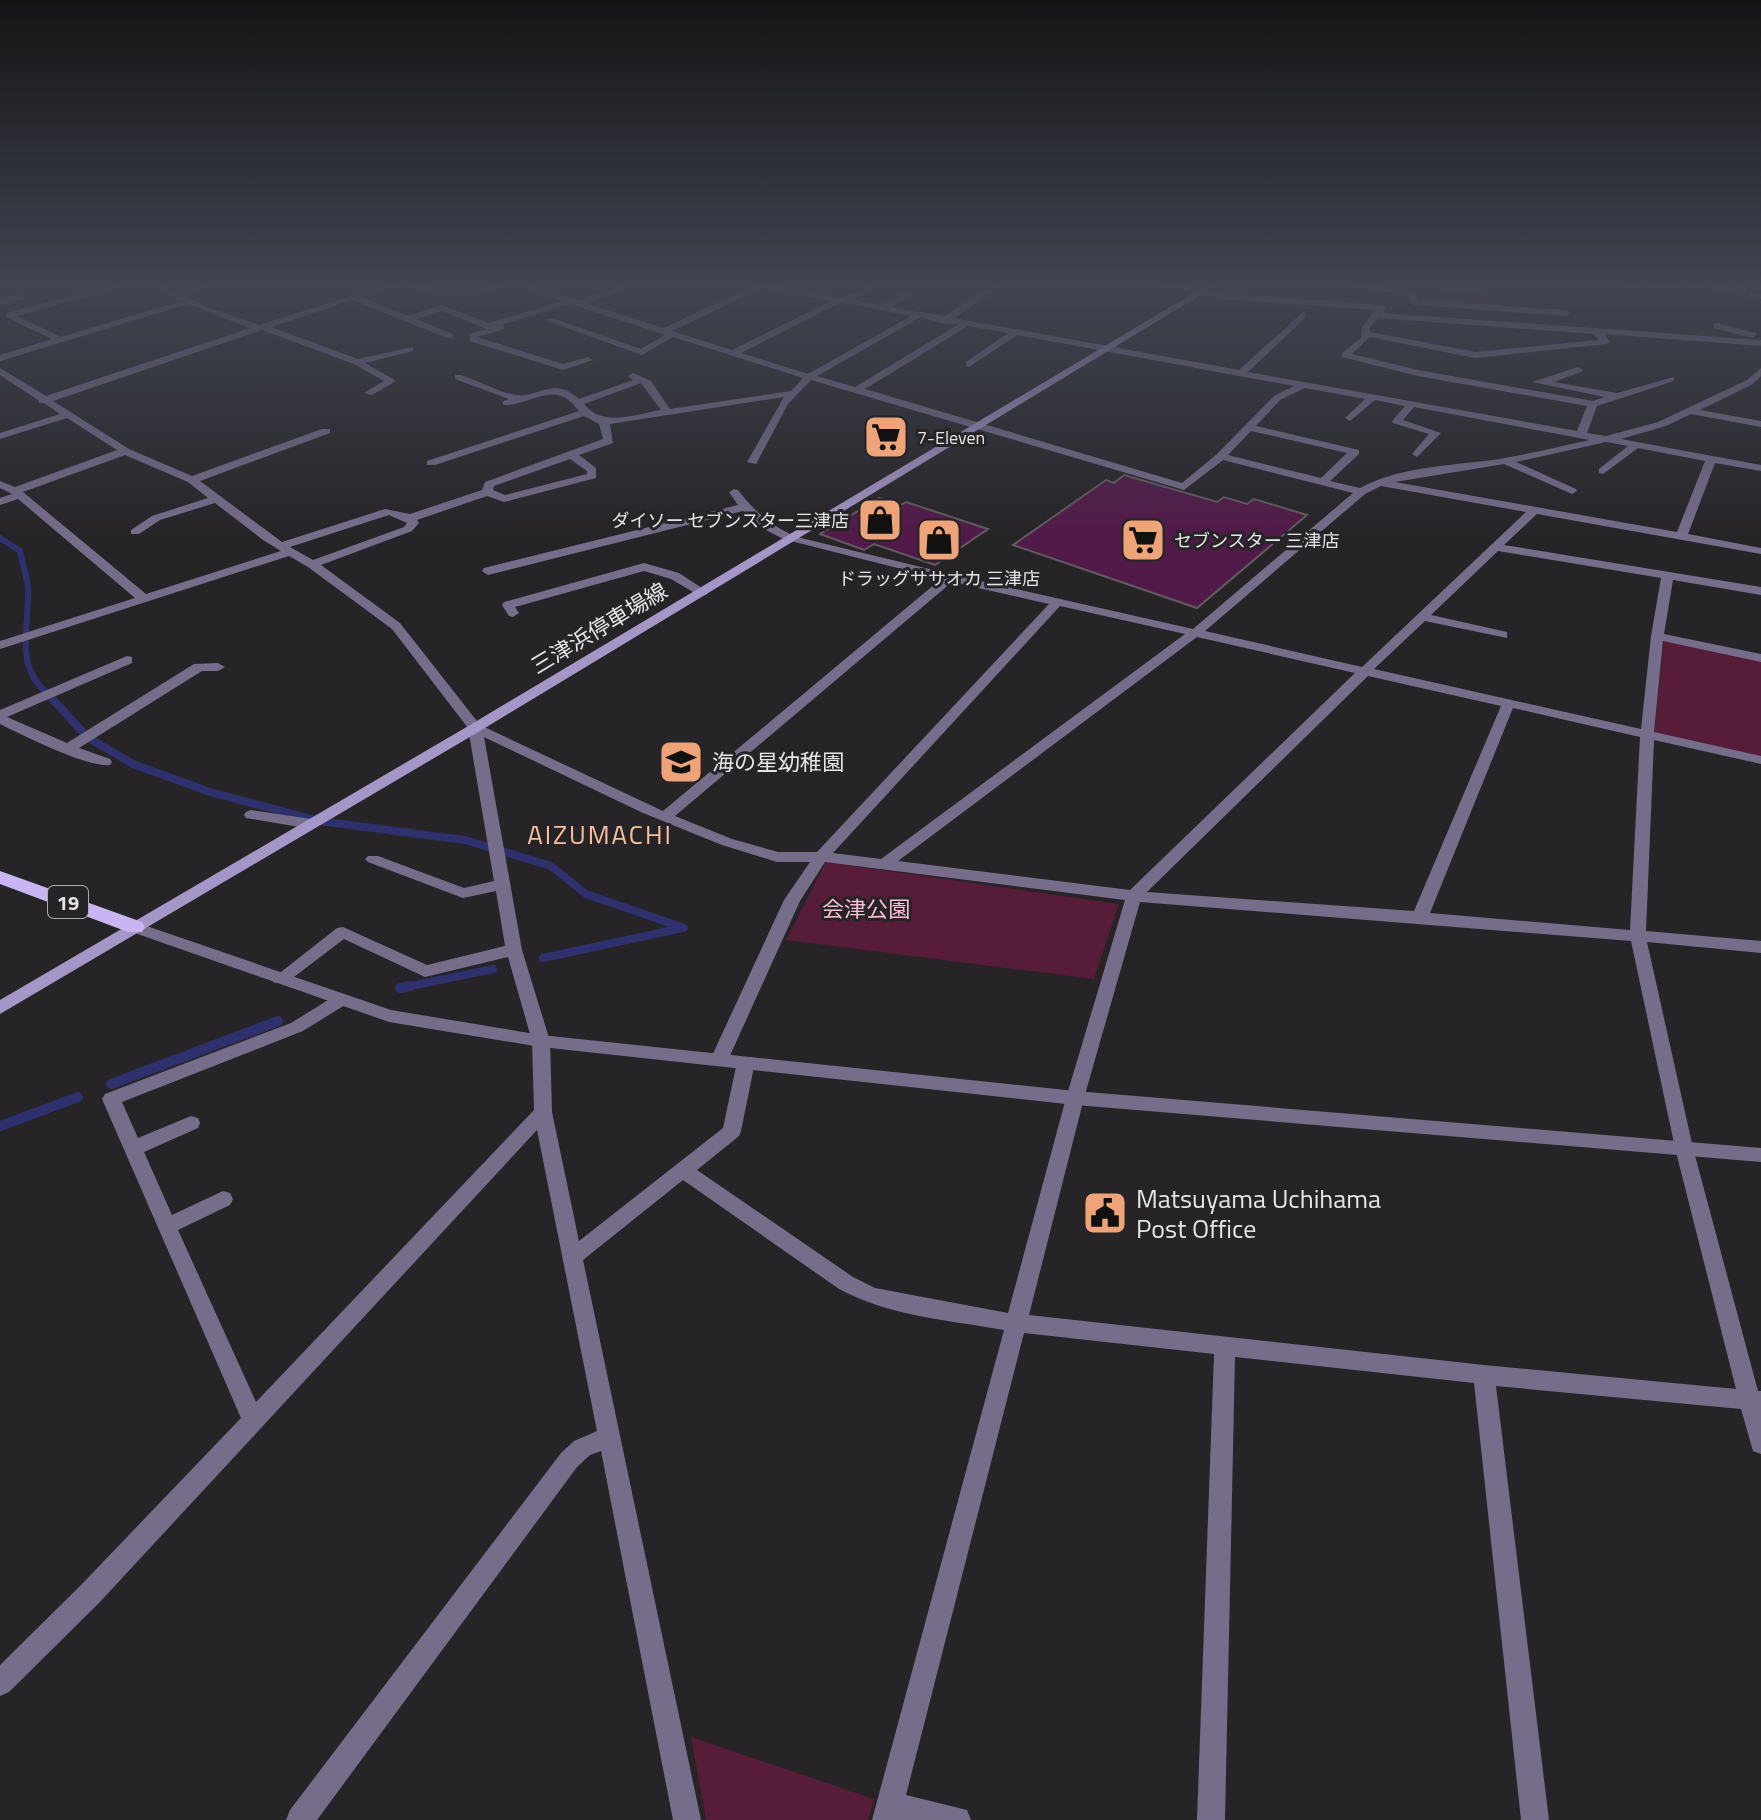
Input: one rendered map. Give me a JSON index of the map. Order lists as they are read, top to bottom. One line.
{"streets":{"main road":["三津浜停車場線","19"]},"crossings":[["三津浜停車場線","19"]],"districts":["AIZUMACHI"],"parks":["会津公園"],"places":{"supermarket":["7-Eleven","セブンスター 三津店"],"shop":["ダイソー セブンスター三津店","ドラッグササオカ 三津店"],"school or university":["海の星幼稚園"],"public building":["Matsuyama Uchihama Post Office"]}}
